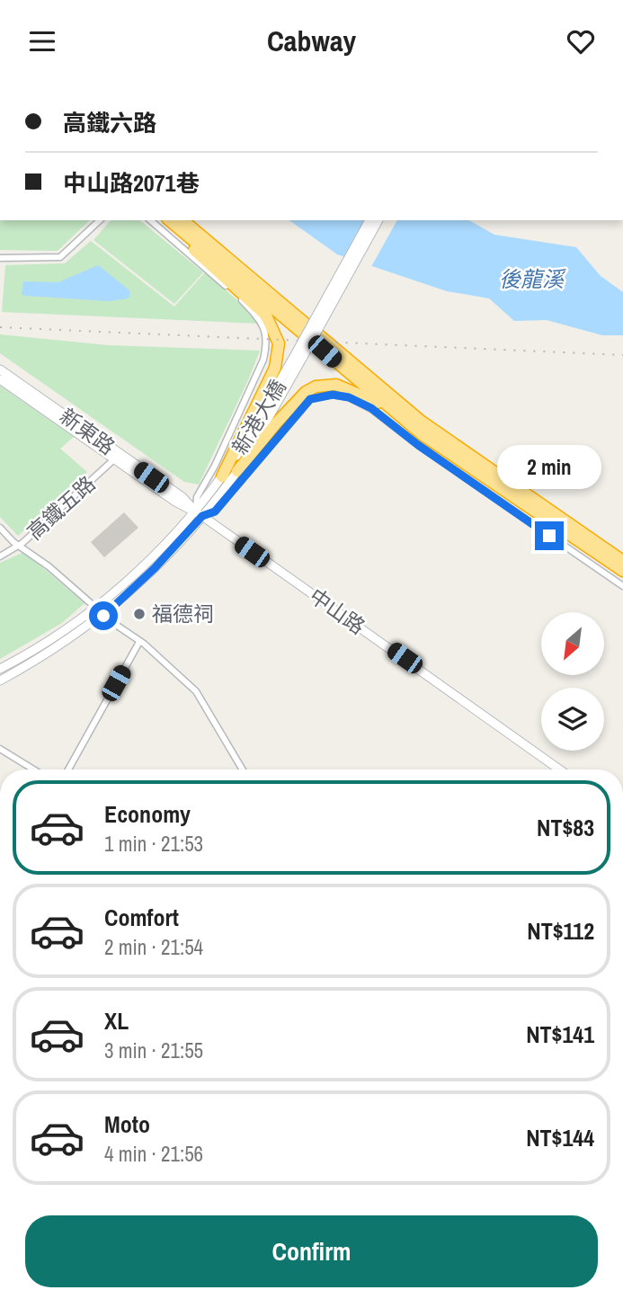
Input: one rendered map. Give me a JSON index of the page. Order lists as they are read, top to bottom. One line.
{"streets":{"street":["新港大橋","新東路","高鐵五路","中山路"]},"crossings":[["新港大橋","新東路"],["新港大橋","中山路"],["新東路","高鐵五路"],["新東路","中山路"]],"water":["後龍溪"],"places":["福德祠"],"north":"bottom left","page":{"header":"Cabway","banner":["高鐵六路","中山路2071巷"],"bubble":"2 min","list":[{"name":"Economy","note":"1 min · 21:53","value":"NT$83"},{"name":"Comfort","note":"2 min · 21:54","value":"NT$112"},{"name":"XL","note":"3 min · 21:55","value":"NT$141"},{"name":"Moto","note":"4 min · 21:56","value":"NT$144"}],"buttons":"Confirm"}}
